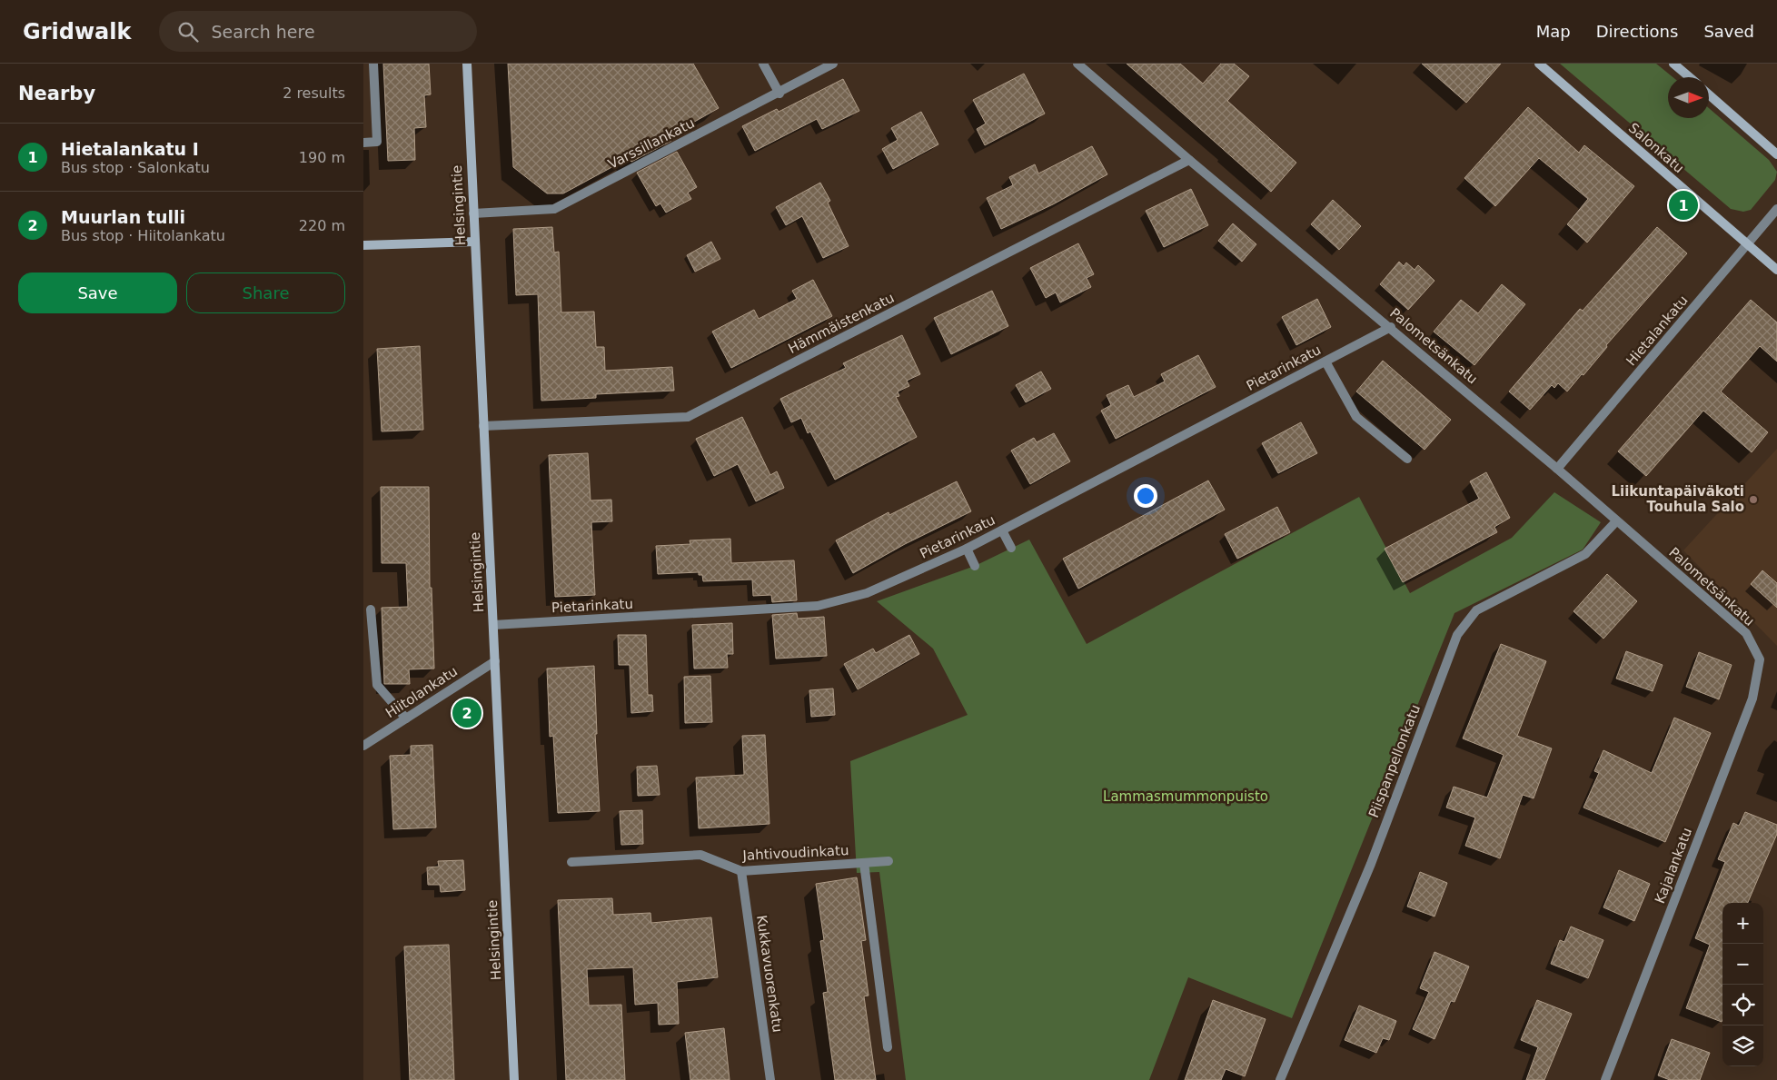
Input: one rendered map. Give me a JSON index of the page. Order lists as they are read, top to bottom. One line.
{"streets":{"main road":["Salonkatu","Helsingintie"],"street":["Varssillankatu","Hämmäistenkatu","Hietalankatu","Palometsänkatu","Pietarinkatu","Hiitolankatu","Piispanpellonkatu","Jahtivoudinkatu","Kajalankatu","Kukkavuorenkatu"]},"crossings":[["Varssillankatu","Helsingintie"],["Salonkatu","Hietalankatu"],["Helsingintie","Hämmäistenkatu"],["Helsingintie","Pietarinkatu"],["Helsingintie","Hiitolankatu"],["Hämmäistenkatu","Palometsänkatu"],["Hietalankatu","Palometsänkatu"],["Palometsänkatu","Pietarinkatu"],["Palometsänkatu","Piispanpellonkatu"],["Palometsänkatu","Kajalankatu"],["Jahtivoudinkatu","Kukkavuorenkatu"]],"parks":["Lammasmummonpuisto"],"places":["Liikuntapäiväkoti Touhula Salo"],"north":"right","page":{"header":"Gridwalk","search":"Search here","nav":["Map","Directions","Saved"],"heading":["Nearby","2 results"],"list":[{"mark":"1","name":"Hietalankatu I","note":"Bus stop · Salonkatu","value":"190 m"},{"mark":"2","name":"Muurlan tulli","note":"Bus stop · Hiitolankatu","value":"220 m"}],"pins":["1","2"],"buttons":["Save","Share"],"map_buttons":["+","−"]}}
